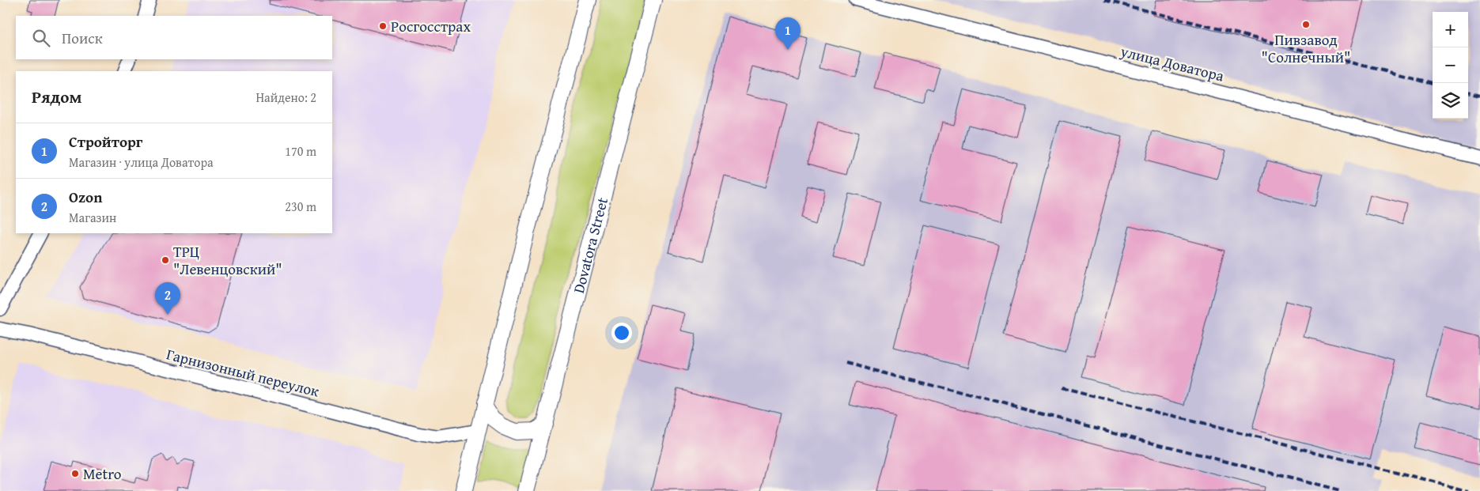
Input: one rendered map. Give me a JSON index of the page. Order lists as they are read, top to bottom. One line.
{"streets":{"street":["улица Доватора","Dovatora Street","Гарнизонный переулок"]},"places":["Пивзавод \"Солнечный\"","Росгосстрах","ТРЦ \"Левенцовский\"","Metro"],"page":{"map_buttons":["+","−"],"search":"Поиск","pins":["1","2"],"heading":["Рядом","Найдено: 2"],"list":[{"mark":"1","name":"Стройторг","note":"Магазин · улица Доватора","value":"170 m"},{"mark":"2","name":"Ozon","note":"Магазин","value":"230 m"}]}}
